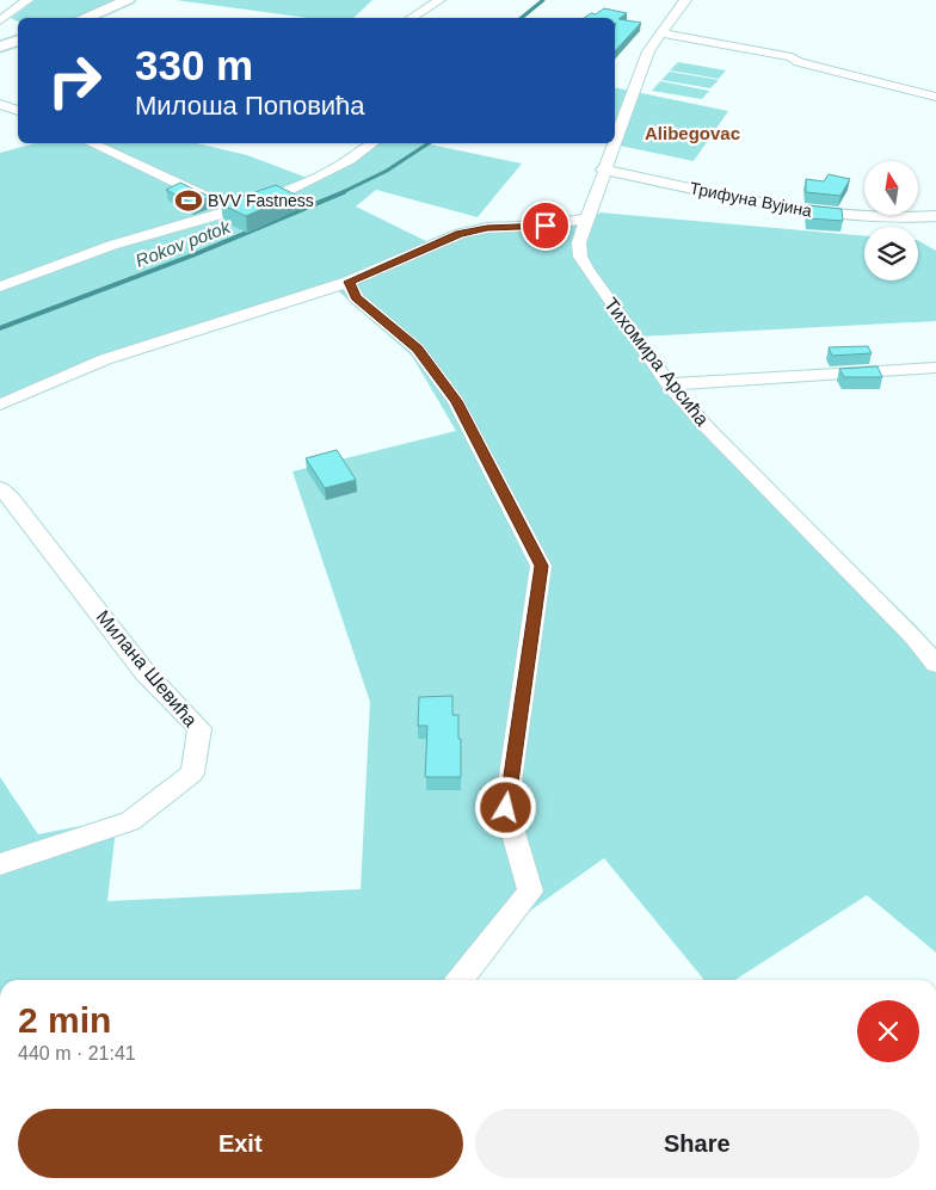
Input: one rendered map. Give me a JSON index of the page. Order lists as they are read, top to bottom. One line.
{"streets":{"street":["Трифуна Вујина","Тихомира Арсића","Милана Шевића"]},"crossings":[["Трифуна Вујина","Тихомира Арсића"]],"districts":["Alibegovac"],"water":["Rokov potok"],"places":{"sports":["BVV Fastness"]},"north":"top","page":{"turn":["330 m","Милоша Поповића"],"heading":["2 min","440 m · 21:41"],"buttons":["Exit","Share"]}}
